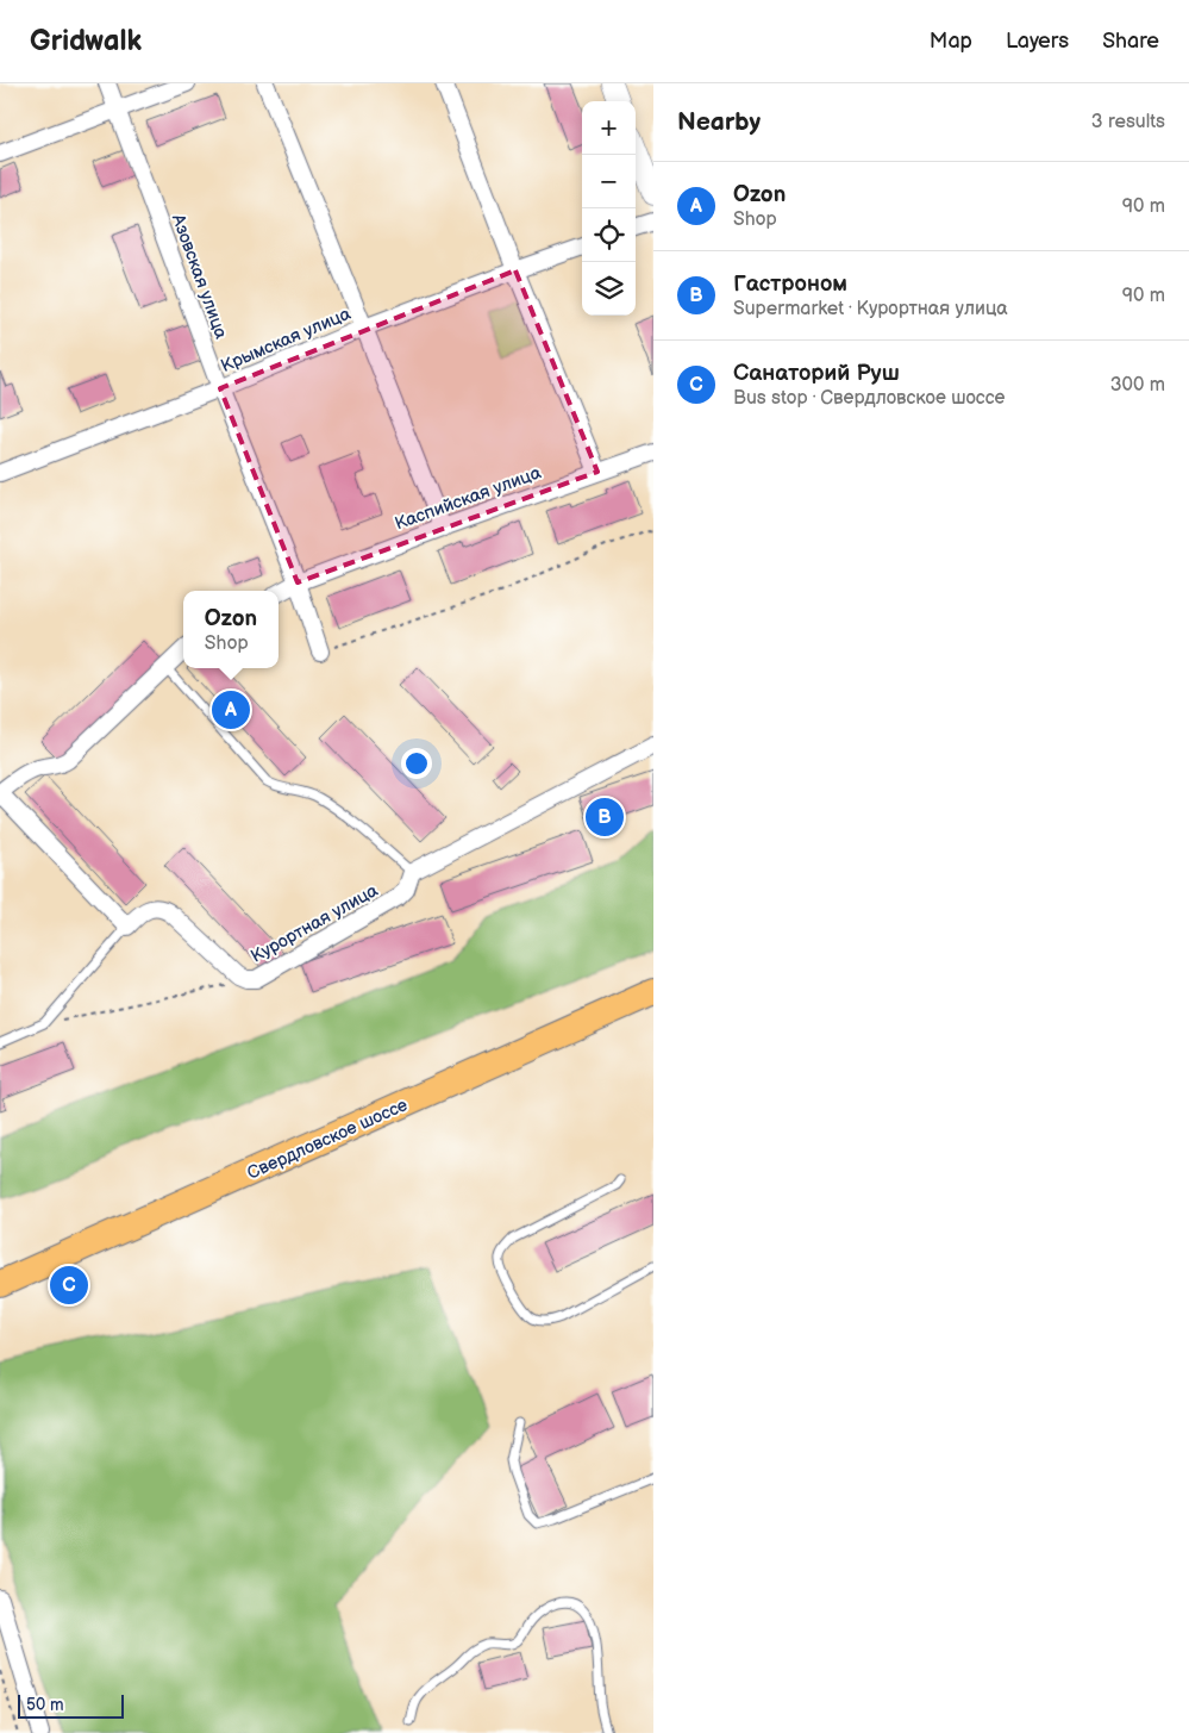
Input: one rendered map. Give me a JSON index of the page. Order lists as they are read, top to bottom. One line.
{"streets":{"main road":["Свердловское шоссе"],"street":["Азовская улица","Крымская улица","Каспийская улица","Курортная улица"]},"crossings":[["Азовская улица","Крымская улица"],["Азовская улица","Каспийская улица"]],"scale_bar":"50 m","page":{"header":"Gridwalk","nav":["Map","Layers","Share"],"heading":["Nearby","3 results"],"map_buttons":["+","−"],"list":[{"mark":"A","name":"Ozon","note":"Shop","value":"90 m"},{"mark":"B","name":"Гастроном","note":"Supermarket · Курортная улица","value":"90 m"},{"mark":"C","name":"Санаторий Руш","note":"Bus stop · Свердловское шоссе","value":"300 m"}],"popup":["Ozon","Shop"],"pins":["A","B","C"],"scale":"50 m"}}
